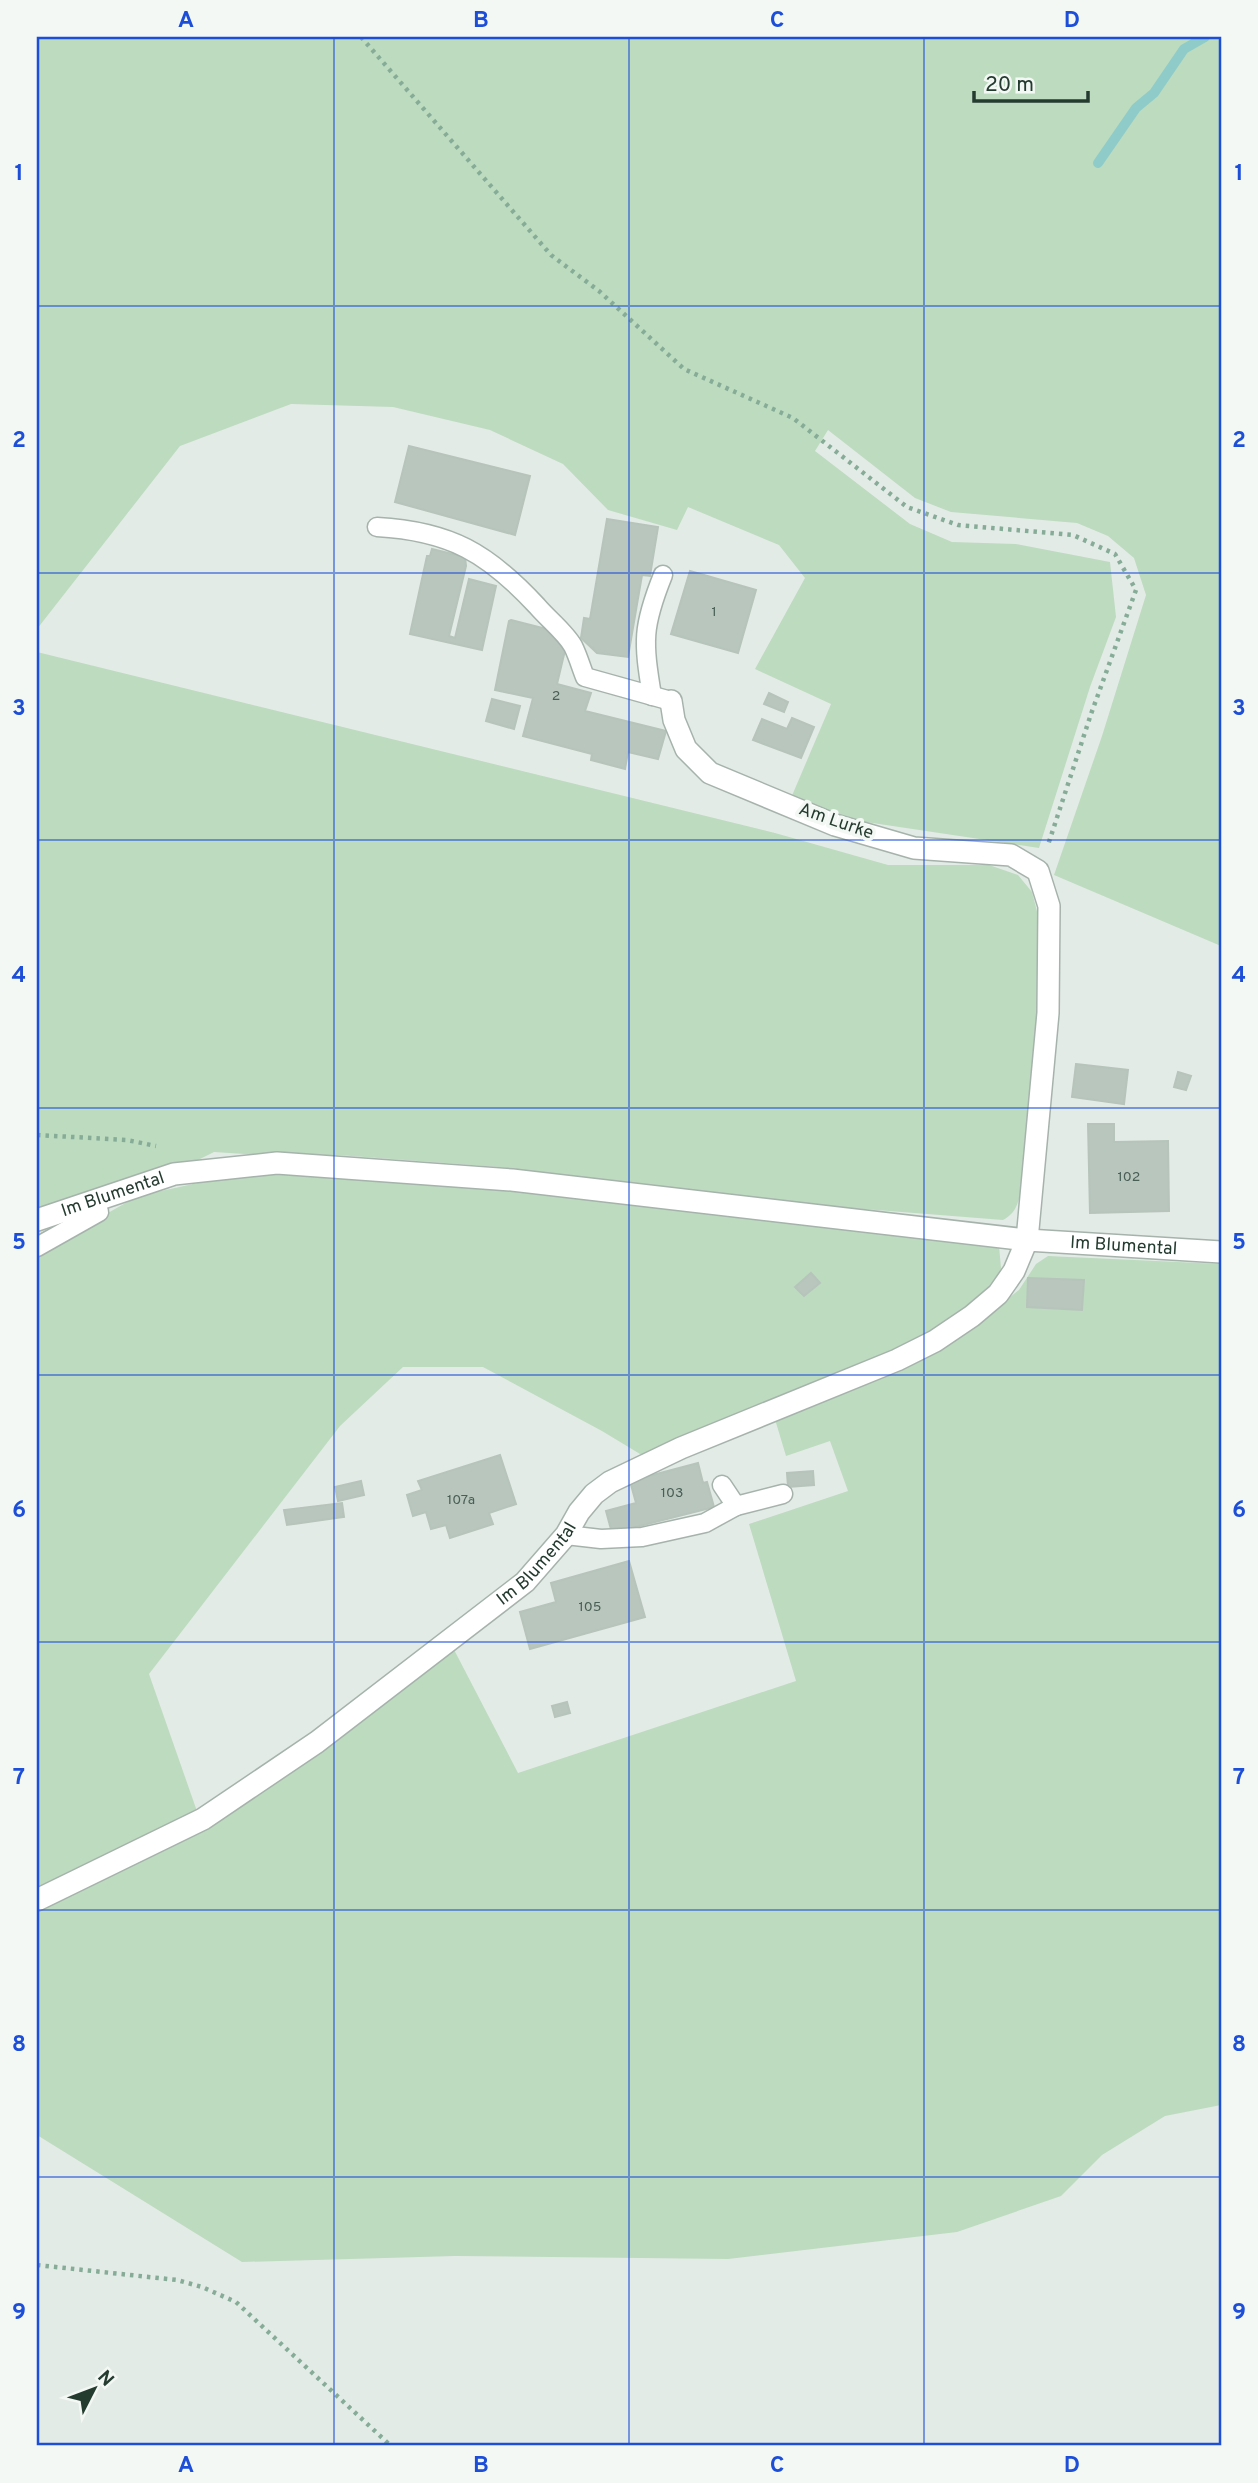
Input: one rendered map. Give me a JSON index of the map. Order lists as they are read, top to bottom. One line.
{"streets":{"street":["Am Lurke","Im Blumental"]},"house_numbers":["1","2","102","103","107a","105"],"scale_bar":"20 m","north":"top right","grid":{"columns":["A","B","C","D"],"rows":["1","2","3","4","5","6","7","8","9"]}}
